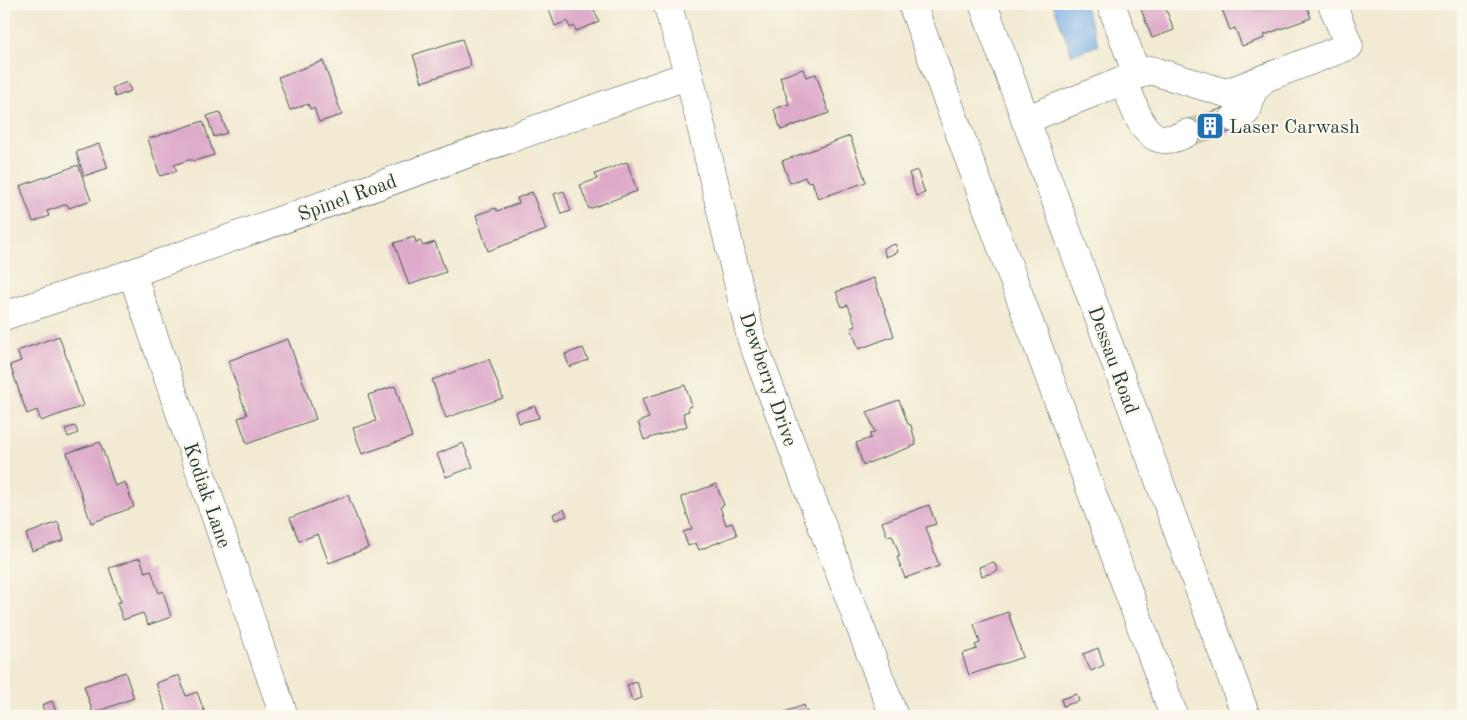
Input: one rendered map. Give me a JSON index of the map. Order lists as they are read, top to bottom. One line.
{"streets":{"street":["Spinel Road","Dessau Road","Dewberry Drive","Kodiak Lane"]},"crossings":[["Spinel Road","Dewberry Drive"],["Spinel Road","Kodiak Lane"]],"places":{"building":["Laser Carwash"]}}
